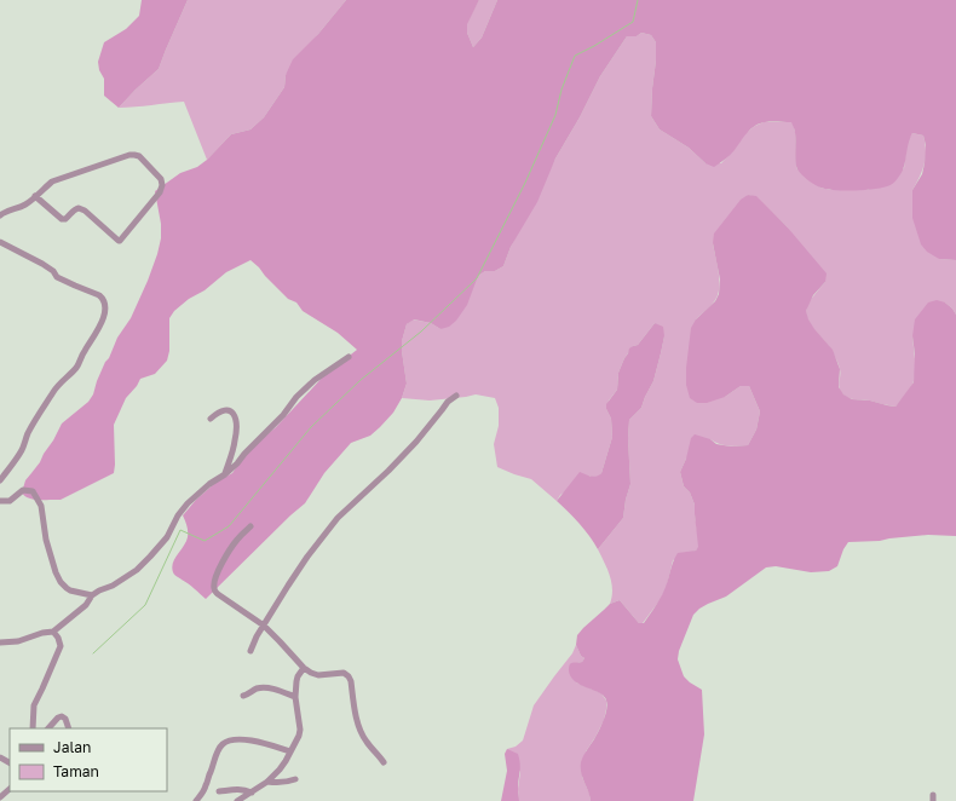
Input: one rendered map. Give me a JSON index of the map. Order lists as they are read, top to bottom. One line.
{"legend":["Jalan","Taman"]}
